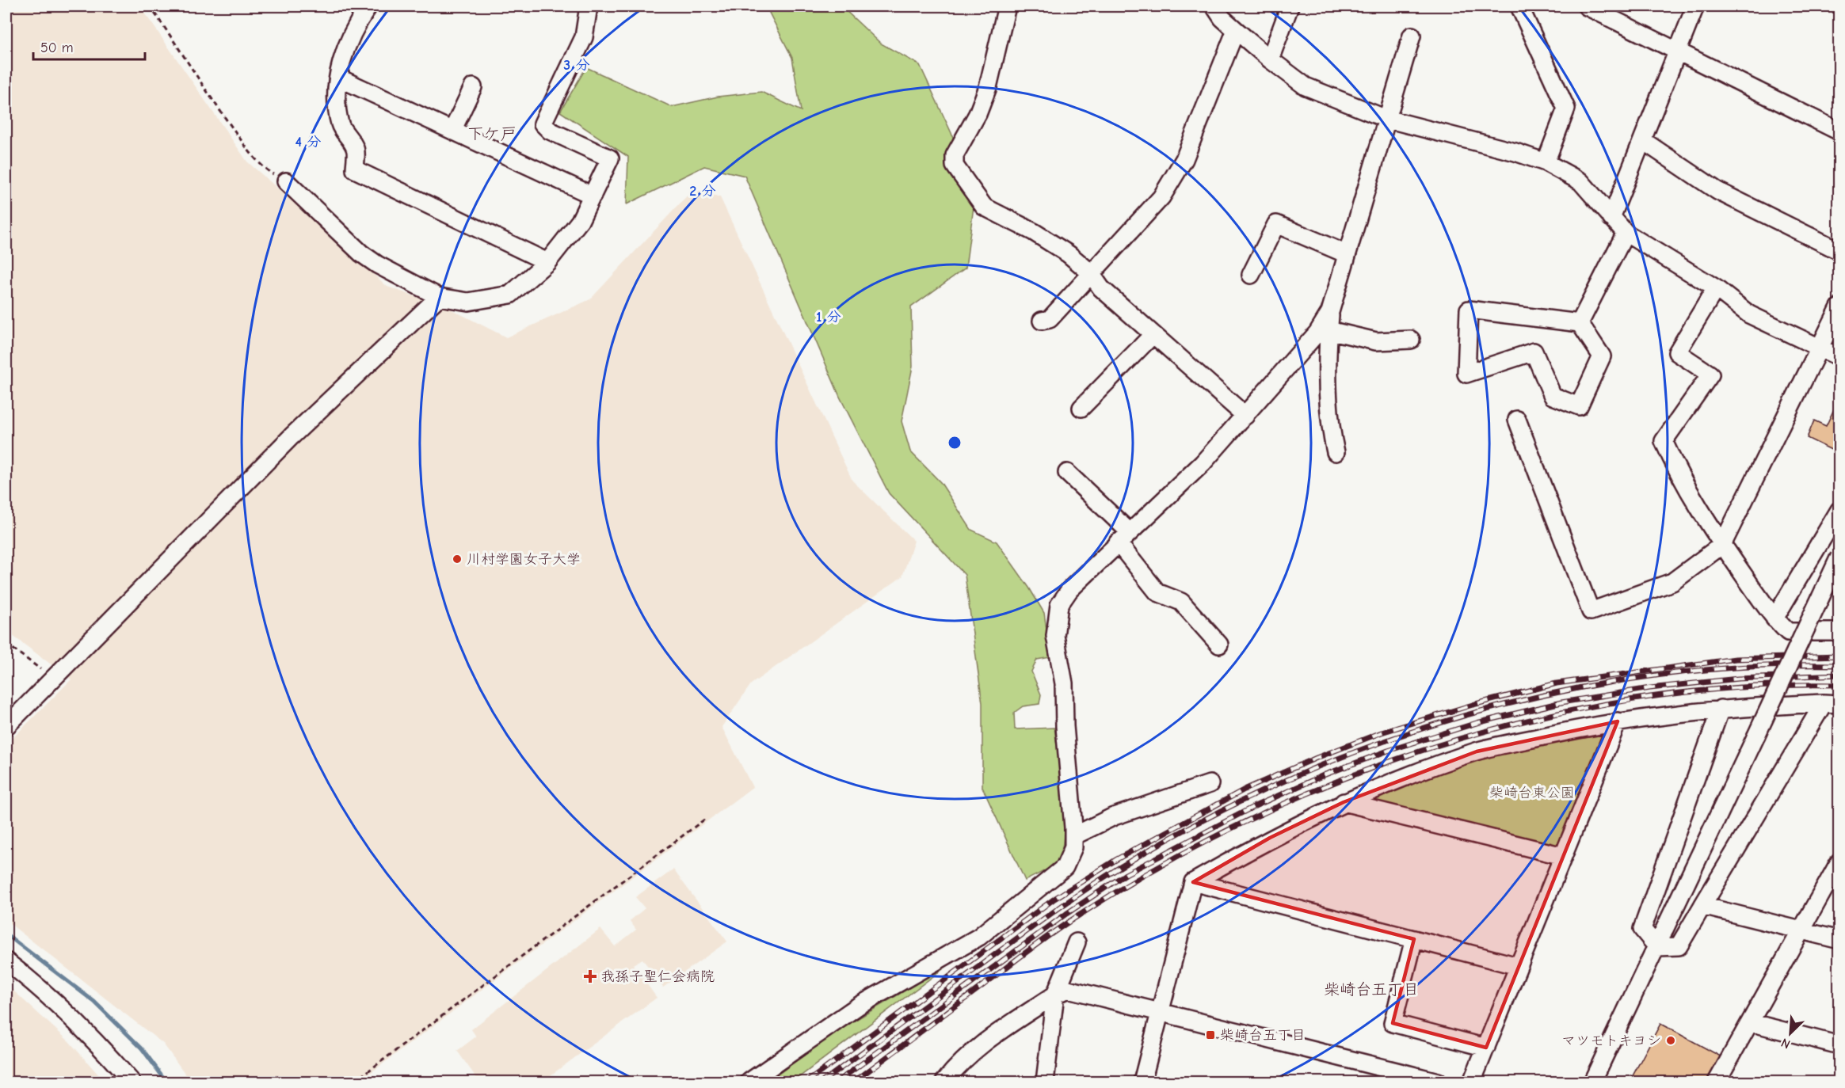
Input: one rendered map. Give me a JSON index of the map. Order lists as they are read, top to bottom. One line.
{"districts":["下ケ戸","柴崎台五丁目"],"parks":["柴崎台東公園"],"places":{"other":["川村学園女子大学","マツモトキヨシ"],"health":["我孫子聖仁会病院"],"transit":["柴崎台五丁目"]},"scale_bar":"50 m","north":"bottom left","rings":["3 分","4 分","2 分","1 分"]}
